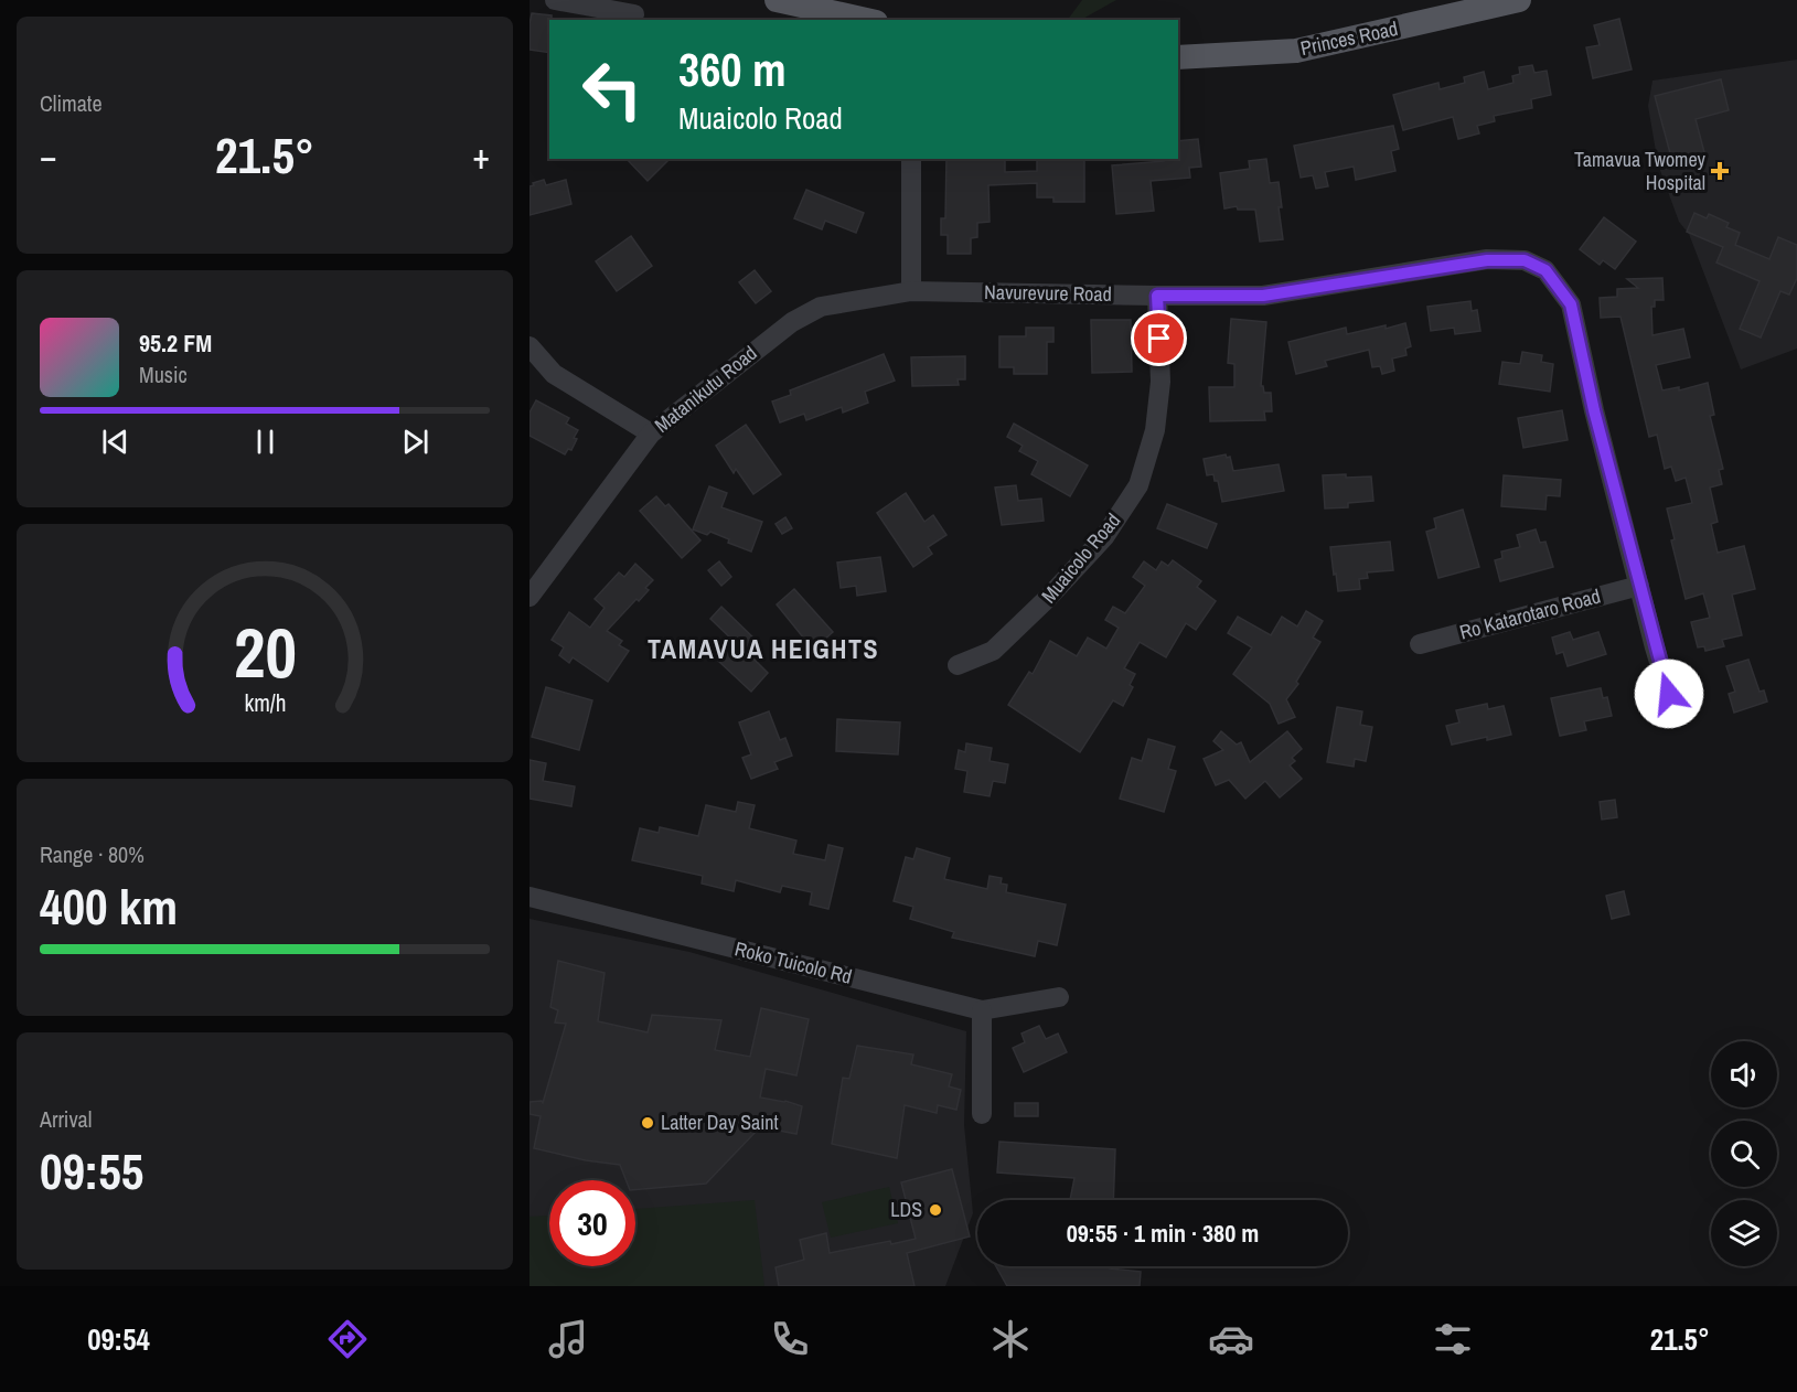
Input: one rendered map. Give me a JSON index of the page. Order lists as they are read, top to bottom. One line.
{"streets":{"main road":["Princes Road"],"street":["Navurevure Road","Matanikutu Road","Muaicolo Road","Ro Katarotaro Road","Roko Tuicolo Rd"]},"crossings":[["Navurevure Road","Matanikutu Road"],["Navurevure Road","Muaicolo Road"],["Navurevure Road","Ro Katarotaro Road"]],"districts":["TAMAVUA HEIGHTS"],"places":{"health":["Tamavua Twomey Hospital"],"other":["Latter Day Saint","LDS"]},"page":{"tile":["Climate",["Range · 80%","400 km"],["Arrival","09:55"]],"turn":["360 m","Muaicolo Road"],"heat":["−","21.5°","+"],"song":["95.2 FM","Music"],"limit":"30","trip":"09:55 · 1 min · 380 m","tabs":["09:54","21.5°"],"gauge":["20","km/h"]}}
